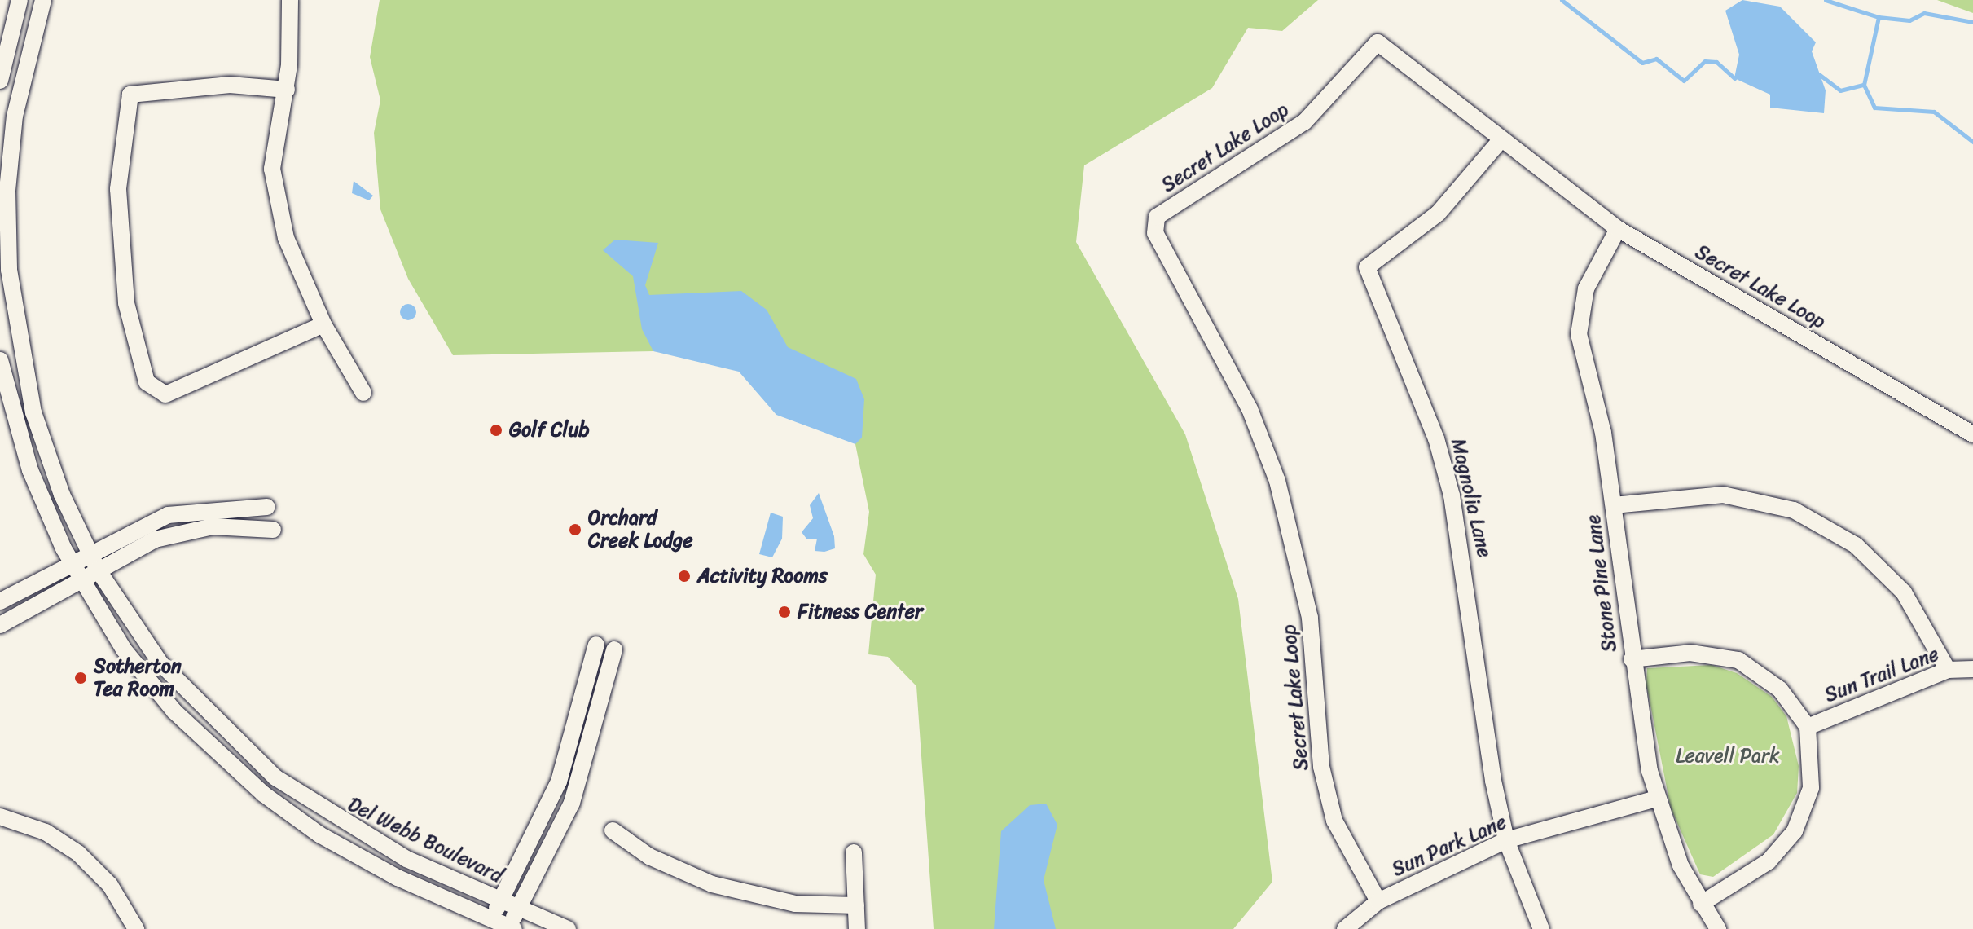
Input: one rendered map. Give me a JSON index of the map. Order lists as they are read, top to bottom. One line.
{"streets":{"street":["Secret Lake Loop","Magnolia Lane","Stone Pine Lane","Sun Trail Lane","Del Webb Boulevard","Sun Park Lane"]},"crossings":[["Secret Lake Loop","Magnolia Lane"],["Secret Lake Loop","Stone Pine Lane"],["Secret Lake Loop","Sun Park Lane"],["Magnolia Lane","Sun Park Lane"],["Stone Pine Lane","Sun Park Lane"]],"parks":["Leavell Park"],"places":["Golf Club","Orchard Creek Lodge","Activity Rooms","Fitness Center","Sotherton Tea Room"]}
